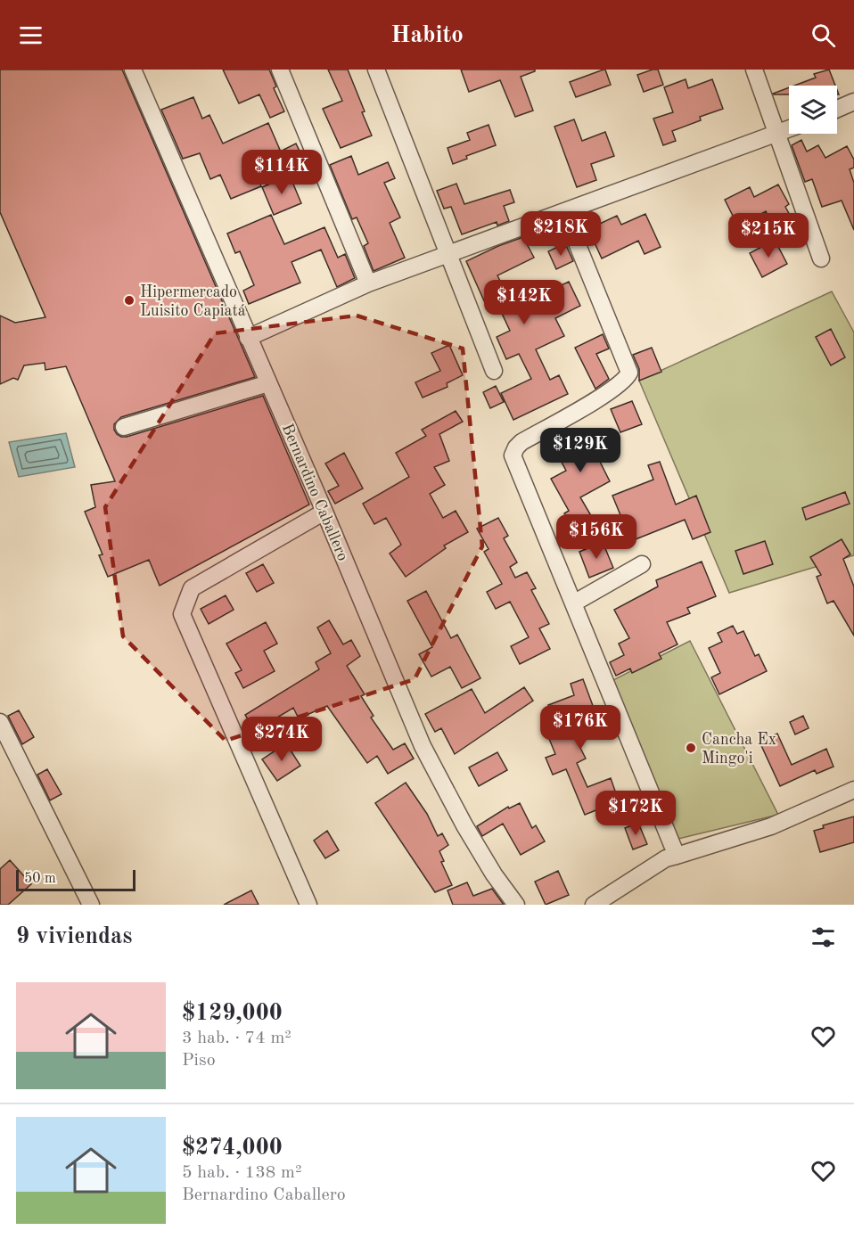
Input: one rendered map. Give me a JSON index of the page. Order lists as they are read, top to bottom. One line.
{"streets":{"street":["Bernardino Caballero"]},"places":["Hipermercado Luisito Capiatá","Cancha Ex Mingo'i"],"scale_bar":"50 m","page":{"header":"Habito","price":["$114K","$218K","$215K","$142K","$129K","$156K","$176K","$274K","$172K"],"scale":"50 m","heading":"9 viviendas","list":[{"name":"$129,000","note":"3 hab. · 74 m² · Piso"},{"name":"$274,000","note":"5 hab. · 138 m² · Bernardino Caballero"}]}}
